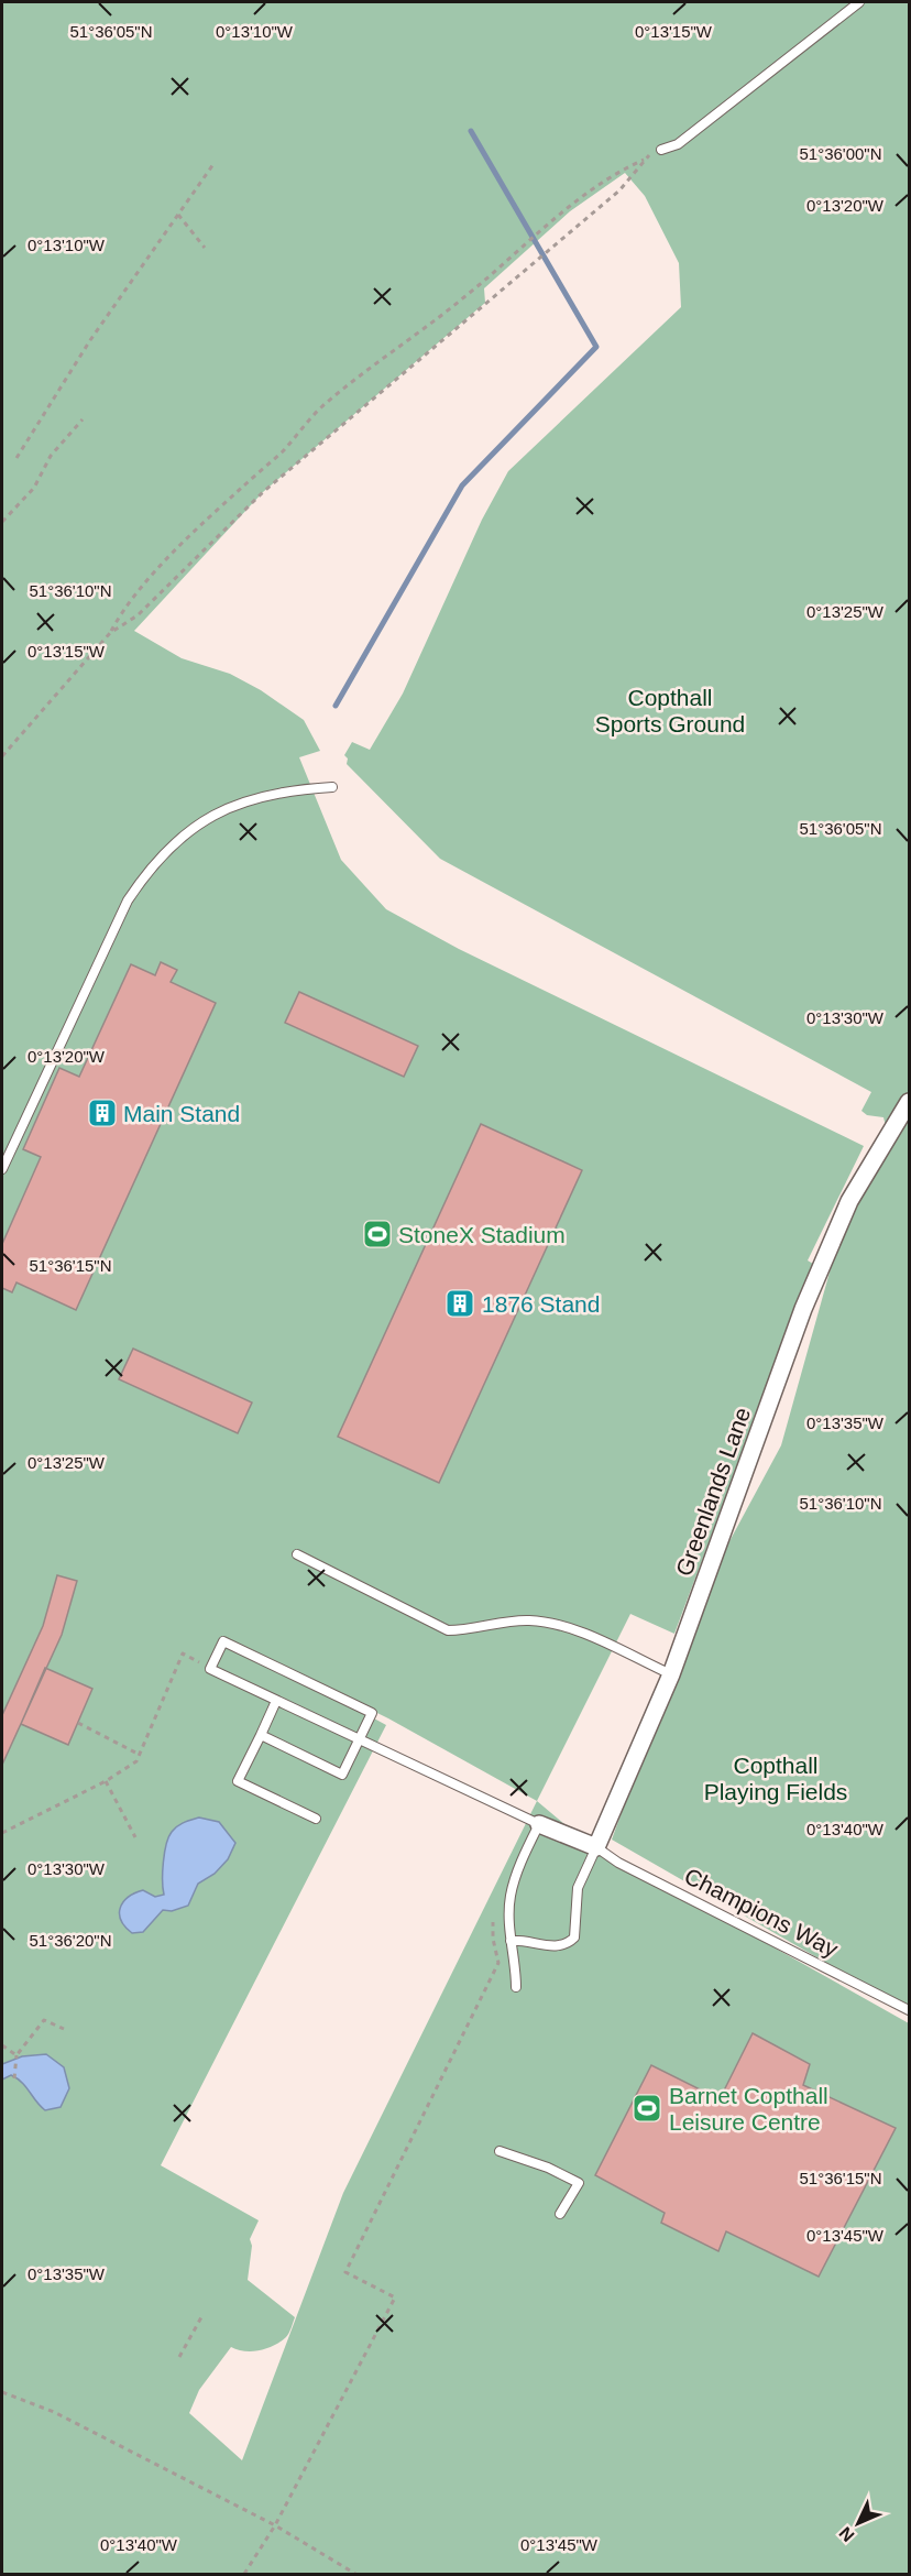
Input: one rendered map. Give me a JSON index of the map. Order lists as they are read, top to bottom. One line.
{"streets":{"street":["Greenlands Lane"],"lane":["Champions Way"]},"crossings":[["Greenlands Lane","Champions Way"]],"parks":["Copthall Sports Ground","Copthall Playing Fields"],"places":{"building":["Main Stand","1876 Stand"],"sports":["StoneX Stadium","Barnet Copthall Leisure Centre"]},"north":"bottom left","coordinates":["0°13'10\"W","0°13'15\"W","51°36'05\"N","51°36'00\"N","0°13'20\"W","51°36'10\"N","0°13'25\"W","0°13'30\"W","51°36'15\"N","0°13'35\"W","0°13'40\"W","51°36'20\"N","0°13'45\"W"]}
